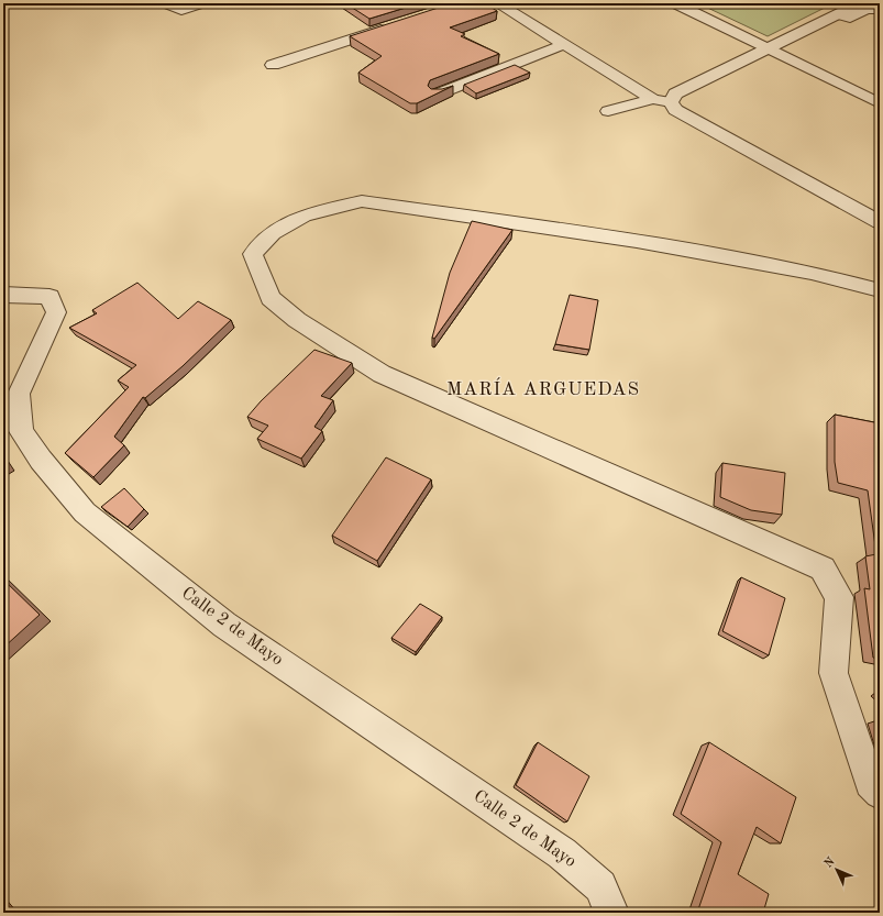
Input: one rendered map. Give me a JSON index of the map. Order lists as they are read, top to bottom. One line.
{"streets":{"street":["Calle 2 de Mayo"]},"districts":["MARÍA ARGUEDAS"],"north":"top left"}
